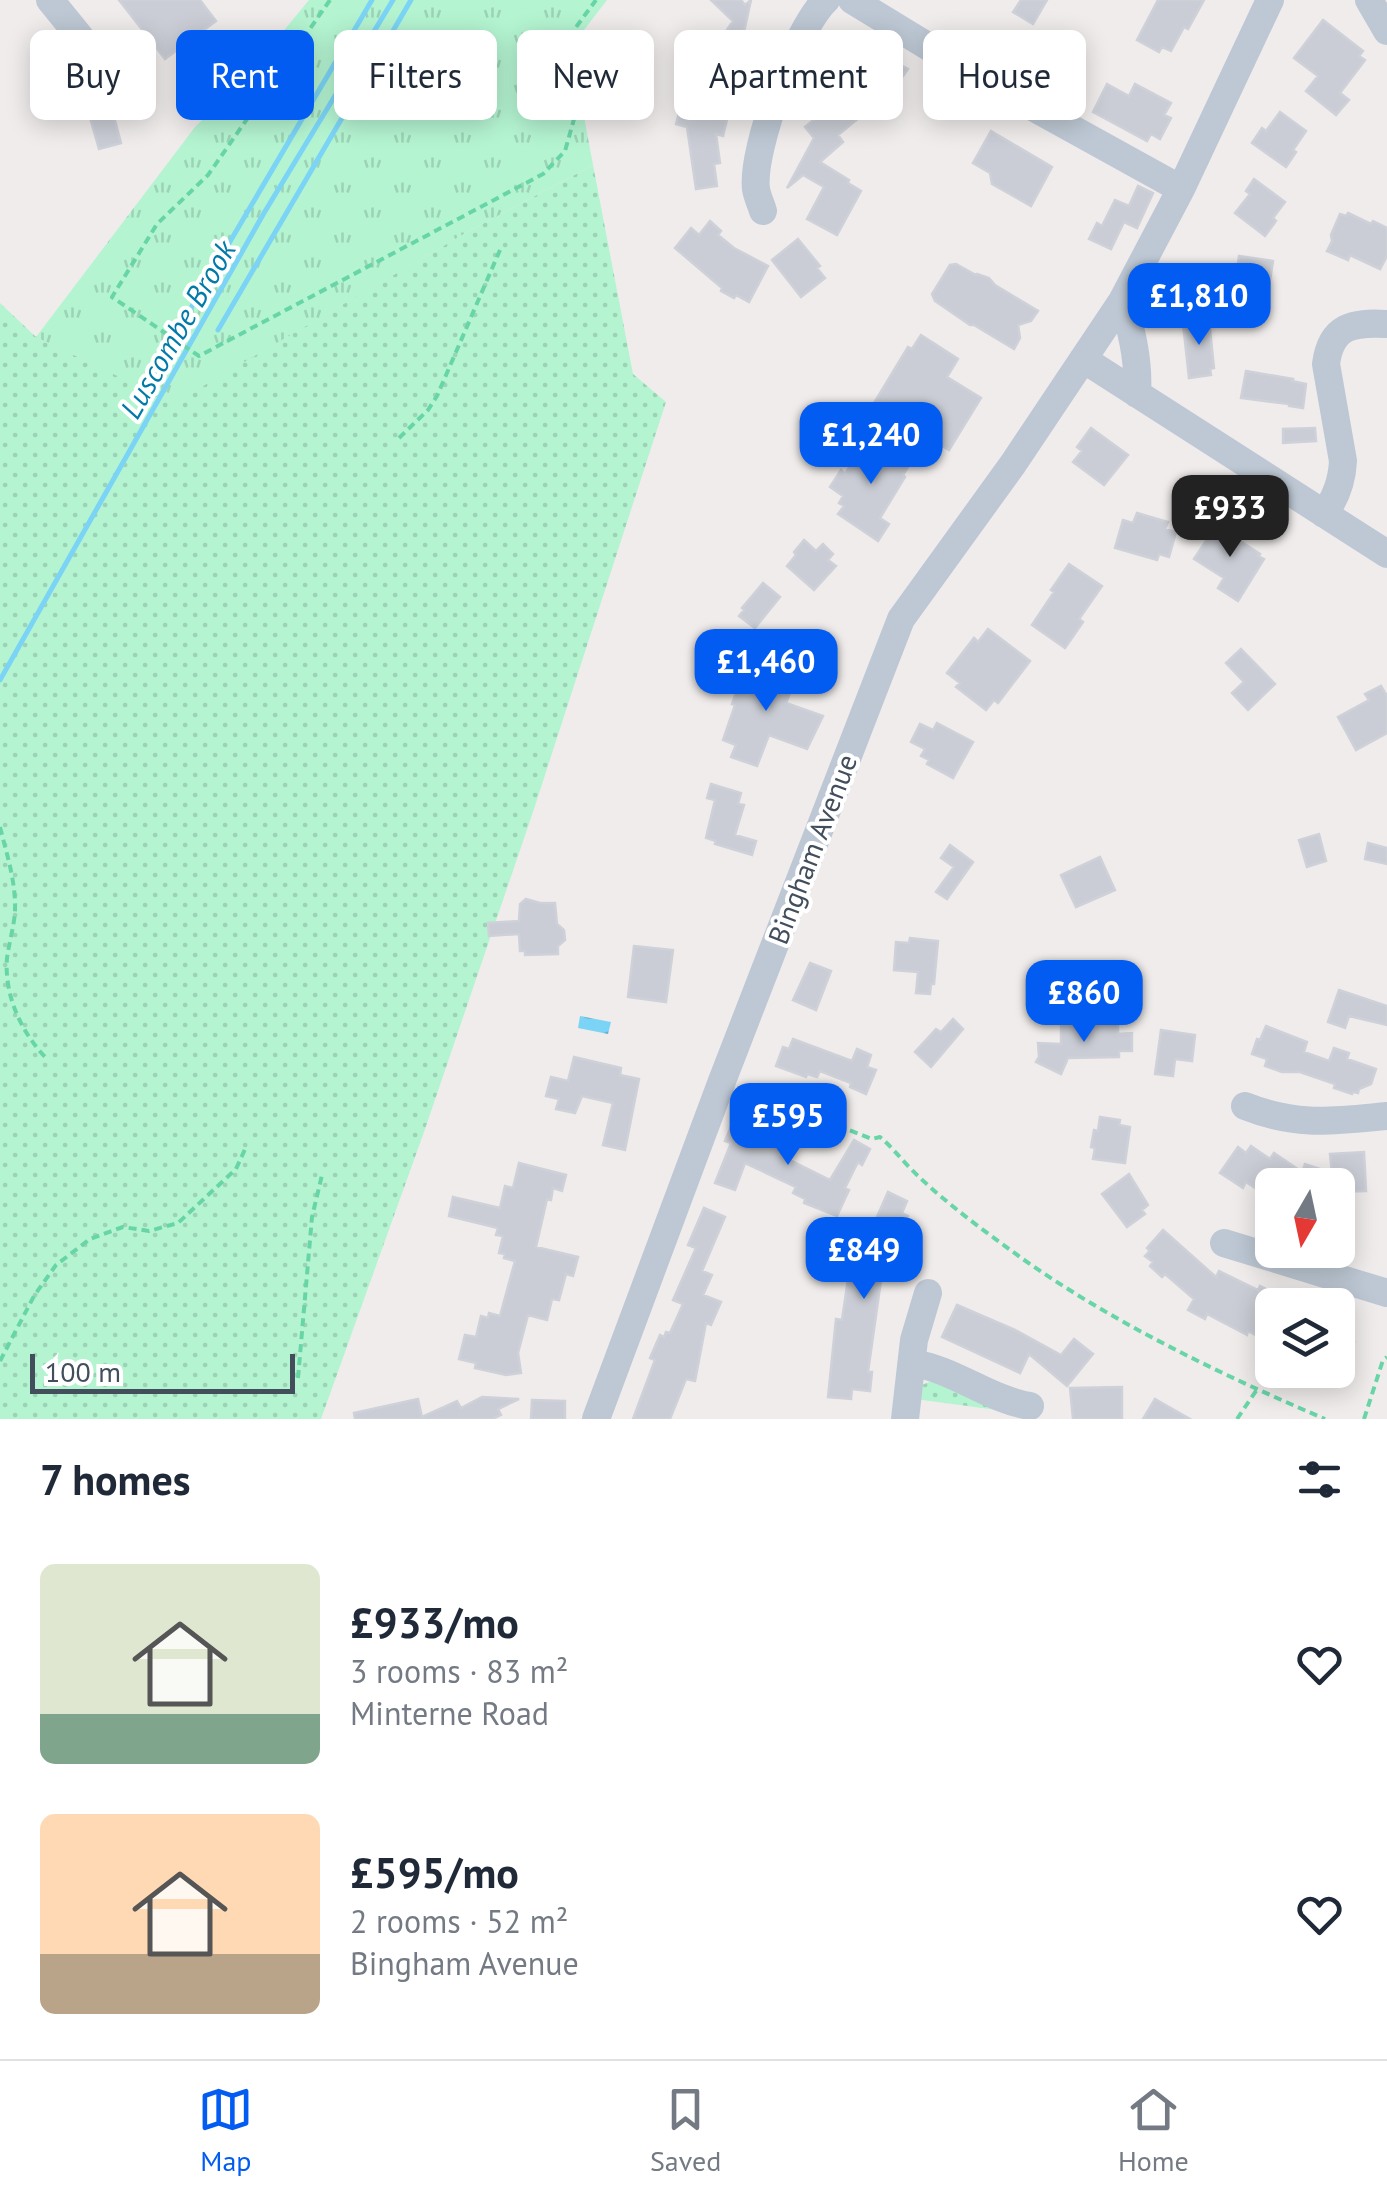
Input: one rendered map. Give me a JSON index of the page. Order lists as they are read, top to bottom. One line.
{"streets":{"street":["Bingham Avenue"]},"water":["Luscombe Brook"],"scale_bar":"100 m","north":"bottom","page":{"chip":["Buy","Rent","Filters","New","Apartment","House"],"price":["£1,810","£1,240","£933","£1,460","£860","£595","£849"],"scale":"100 m","heading":"7 homes","list":[{"name":"£933/mo","note":"3 rooms · 83 m² · Minterne Road"},{"name":"£595/mo","note":"2 rooms · 52 m² · Bingham Avenue"}],"tabs":["Map","Saved","Home"]}}
